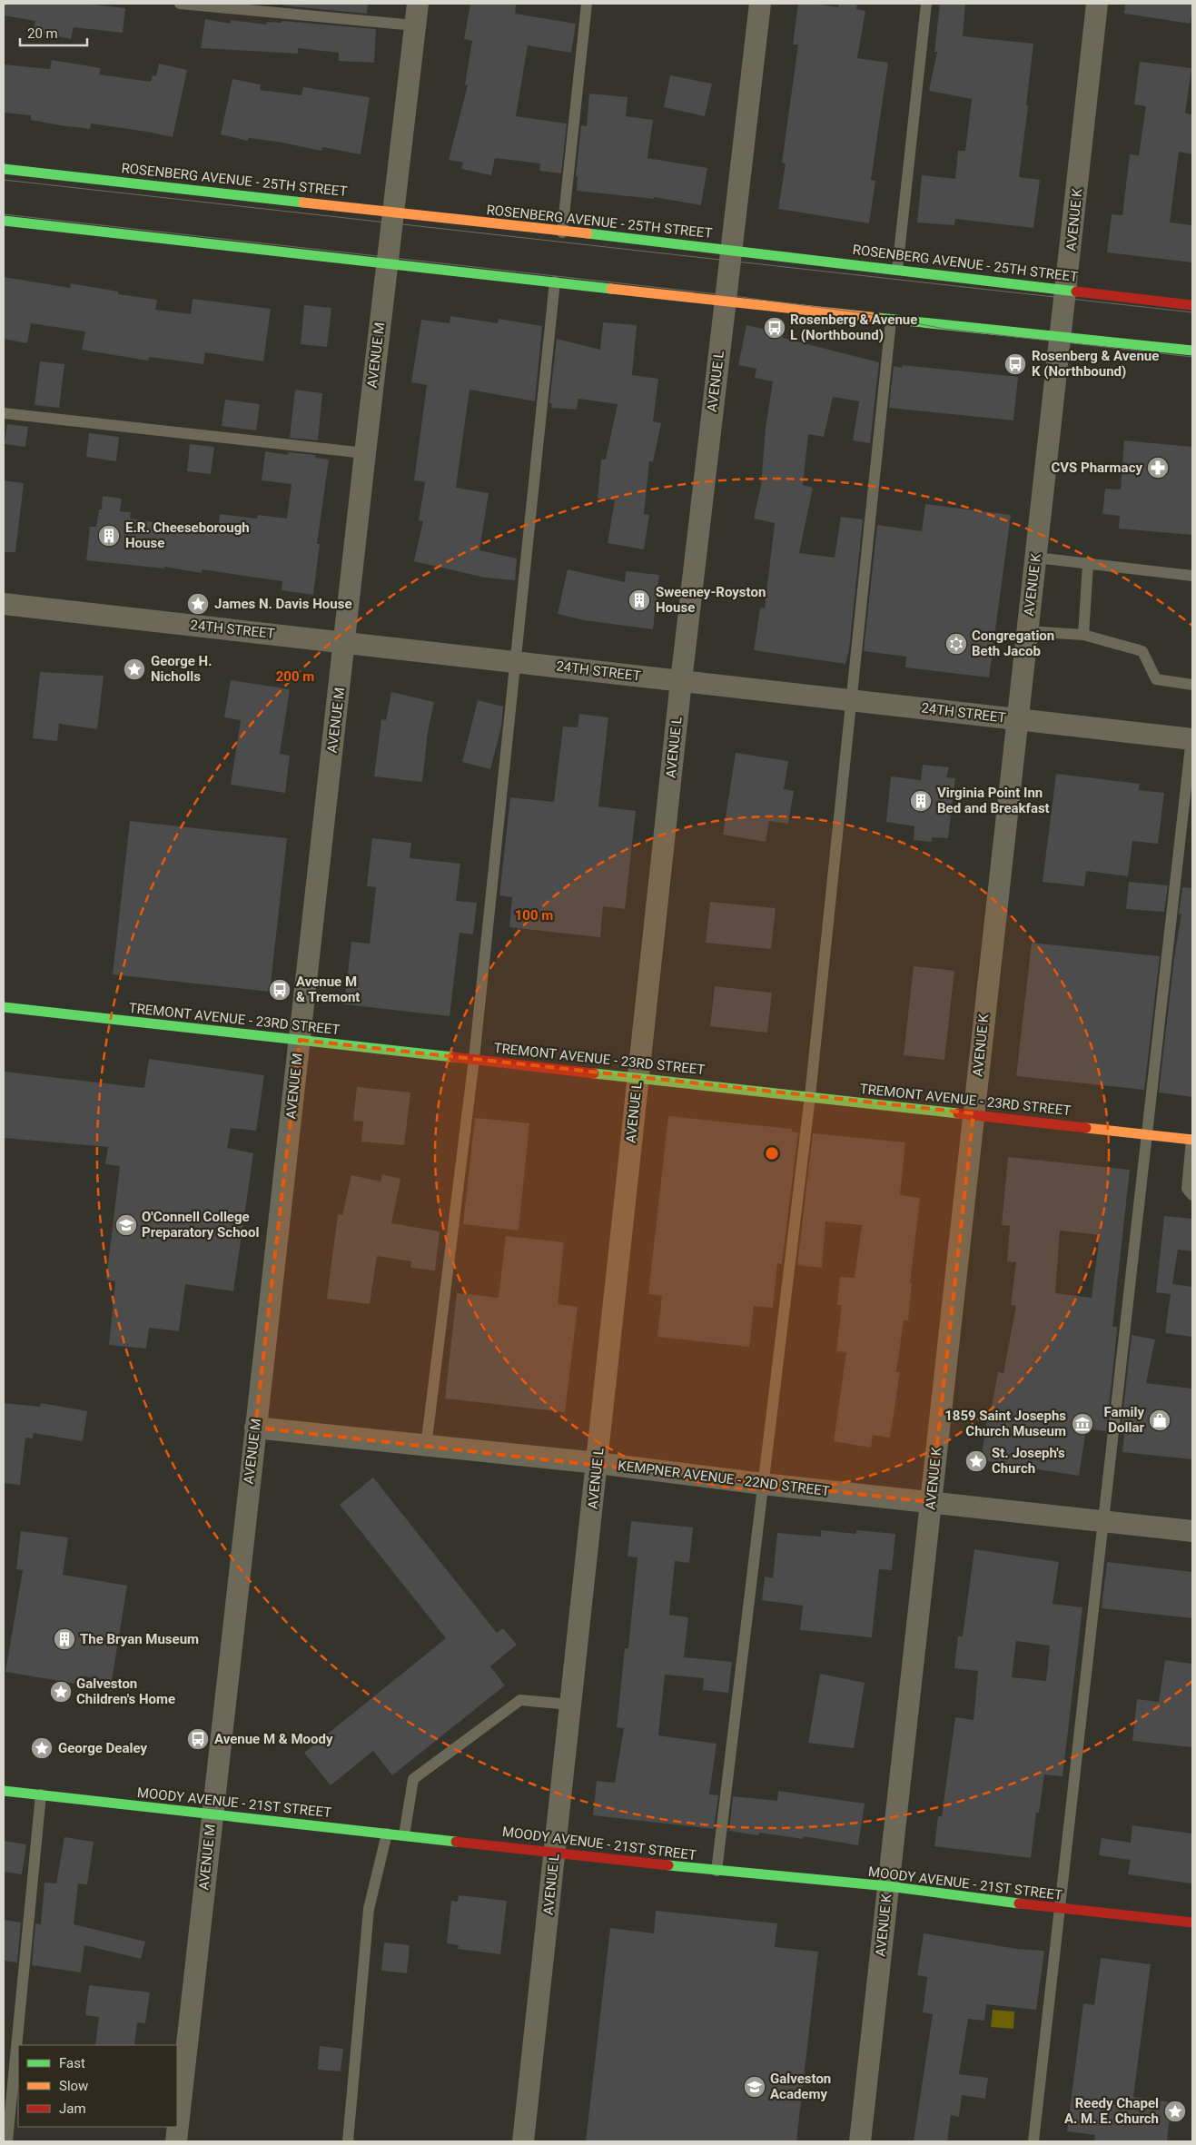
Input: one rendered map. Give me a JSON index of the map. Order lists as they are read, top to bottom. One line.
{"streets":{"main road":["ROSENBERG AVENUE - 25TH STREET","TREMONT AVENUE - 23RD STREET","MOODY AVENUE - 21ST STREET"],"street":["AVENUE K","AVENUE M","AVENUE L","24TH STREET","KEMPNER AVENUE - 22ND STREET"]},"crossings":[["ROSENBERG AVENUE - 25TH STREET","AVENUE K"],["ROSENBERG AVENUE - 25TH STREET","AVENUE M"],["ROSENBERG AVENUE - 25TH STREET","AVENUE L"],["AVENUE K","24TH STREET"],["AVENUE K","TREMONT AVENUE - 23RD STREET"],["AVENUE K","KEMPNER AVENUE - 22ND STREET"],["AVENUE K","MOODY AVENUE - 21ST STREET"],["AVENUE M","24TH STREET"],["AVENUE M","TREMONT AVENUE - 23RD STREET"],["AVENUE M","KEMPNER AVENUE - 22ND STREET"],["AVENUE M","MOODY AVENUE - 21ST STREET"],["AVENUE L","24TH STREET"],["AVENUE L","TREMONT AVENUE - 23RD STREET"],["AVENUE L","KEMPNER AVENUE - 22ND STREET"],["AVENUE L","MOODY AVENUE - 21ST STREET"]],"places":{"bus stop":["Rosenberg & Avenue L (Northbound)","Rosenberg & Avenue K (Northbound)","Avenue M & Tremont","Avenue M & Moody"],"pharmacy":["CVS Pharmacy"],"building":["E.R. Cheeseborough House","Sweeney-Royston House","Virginia Point Inn Bed and Breakfast","The Bryan Museum"],"place":["James N. Davis House","George H. Nicholls","St. Joseph's Church","Galveston Children's Home","George Dealey","Reedy Chapel A. M. E. Church"],"synagogue":["Congregation Beth Jacob"],"school or university":["O'Connell College Preparatory School","Galveston Academy"],"shop":["Family Dollar"],"museum":["1859 Saint Josephs Church Museum"]},"legend":["Fast","Slow","Jam"],"scale_bar":"20 m","rings":["200 m","100 m"]}
